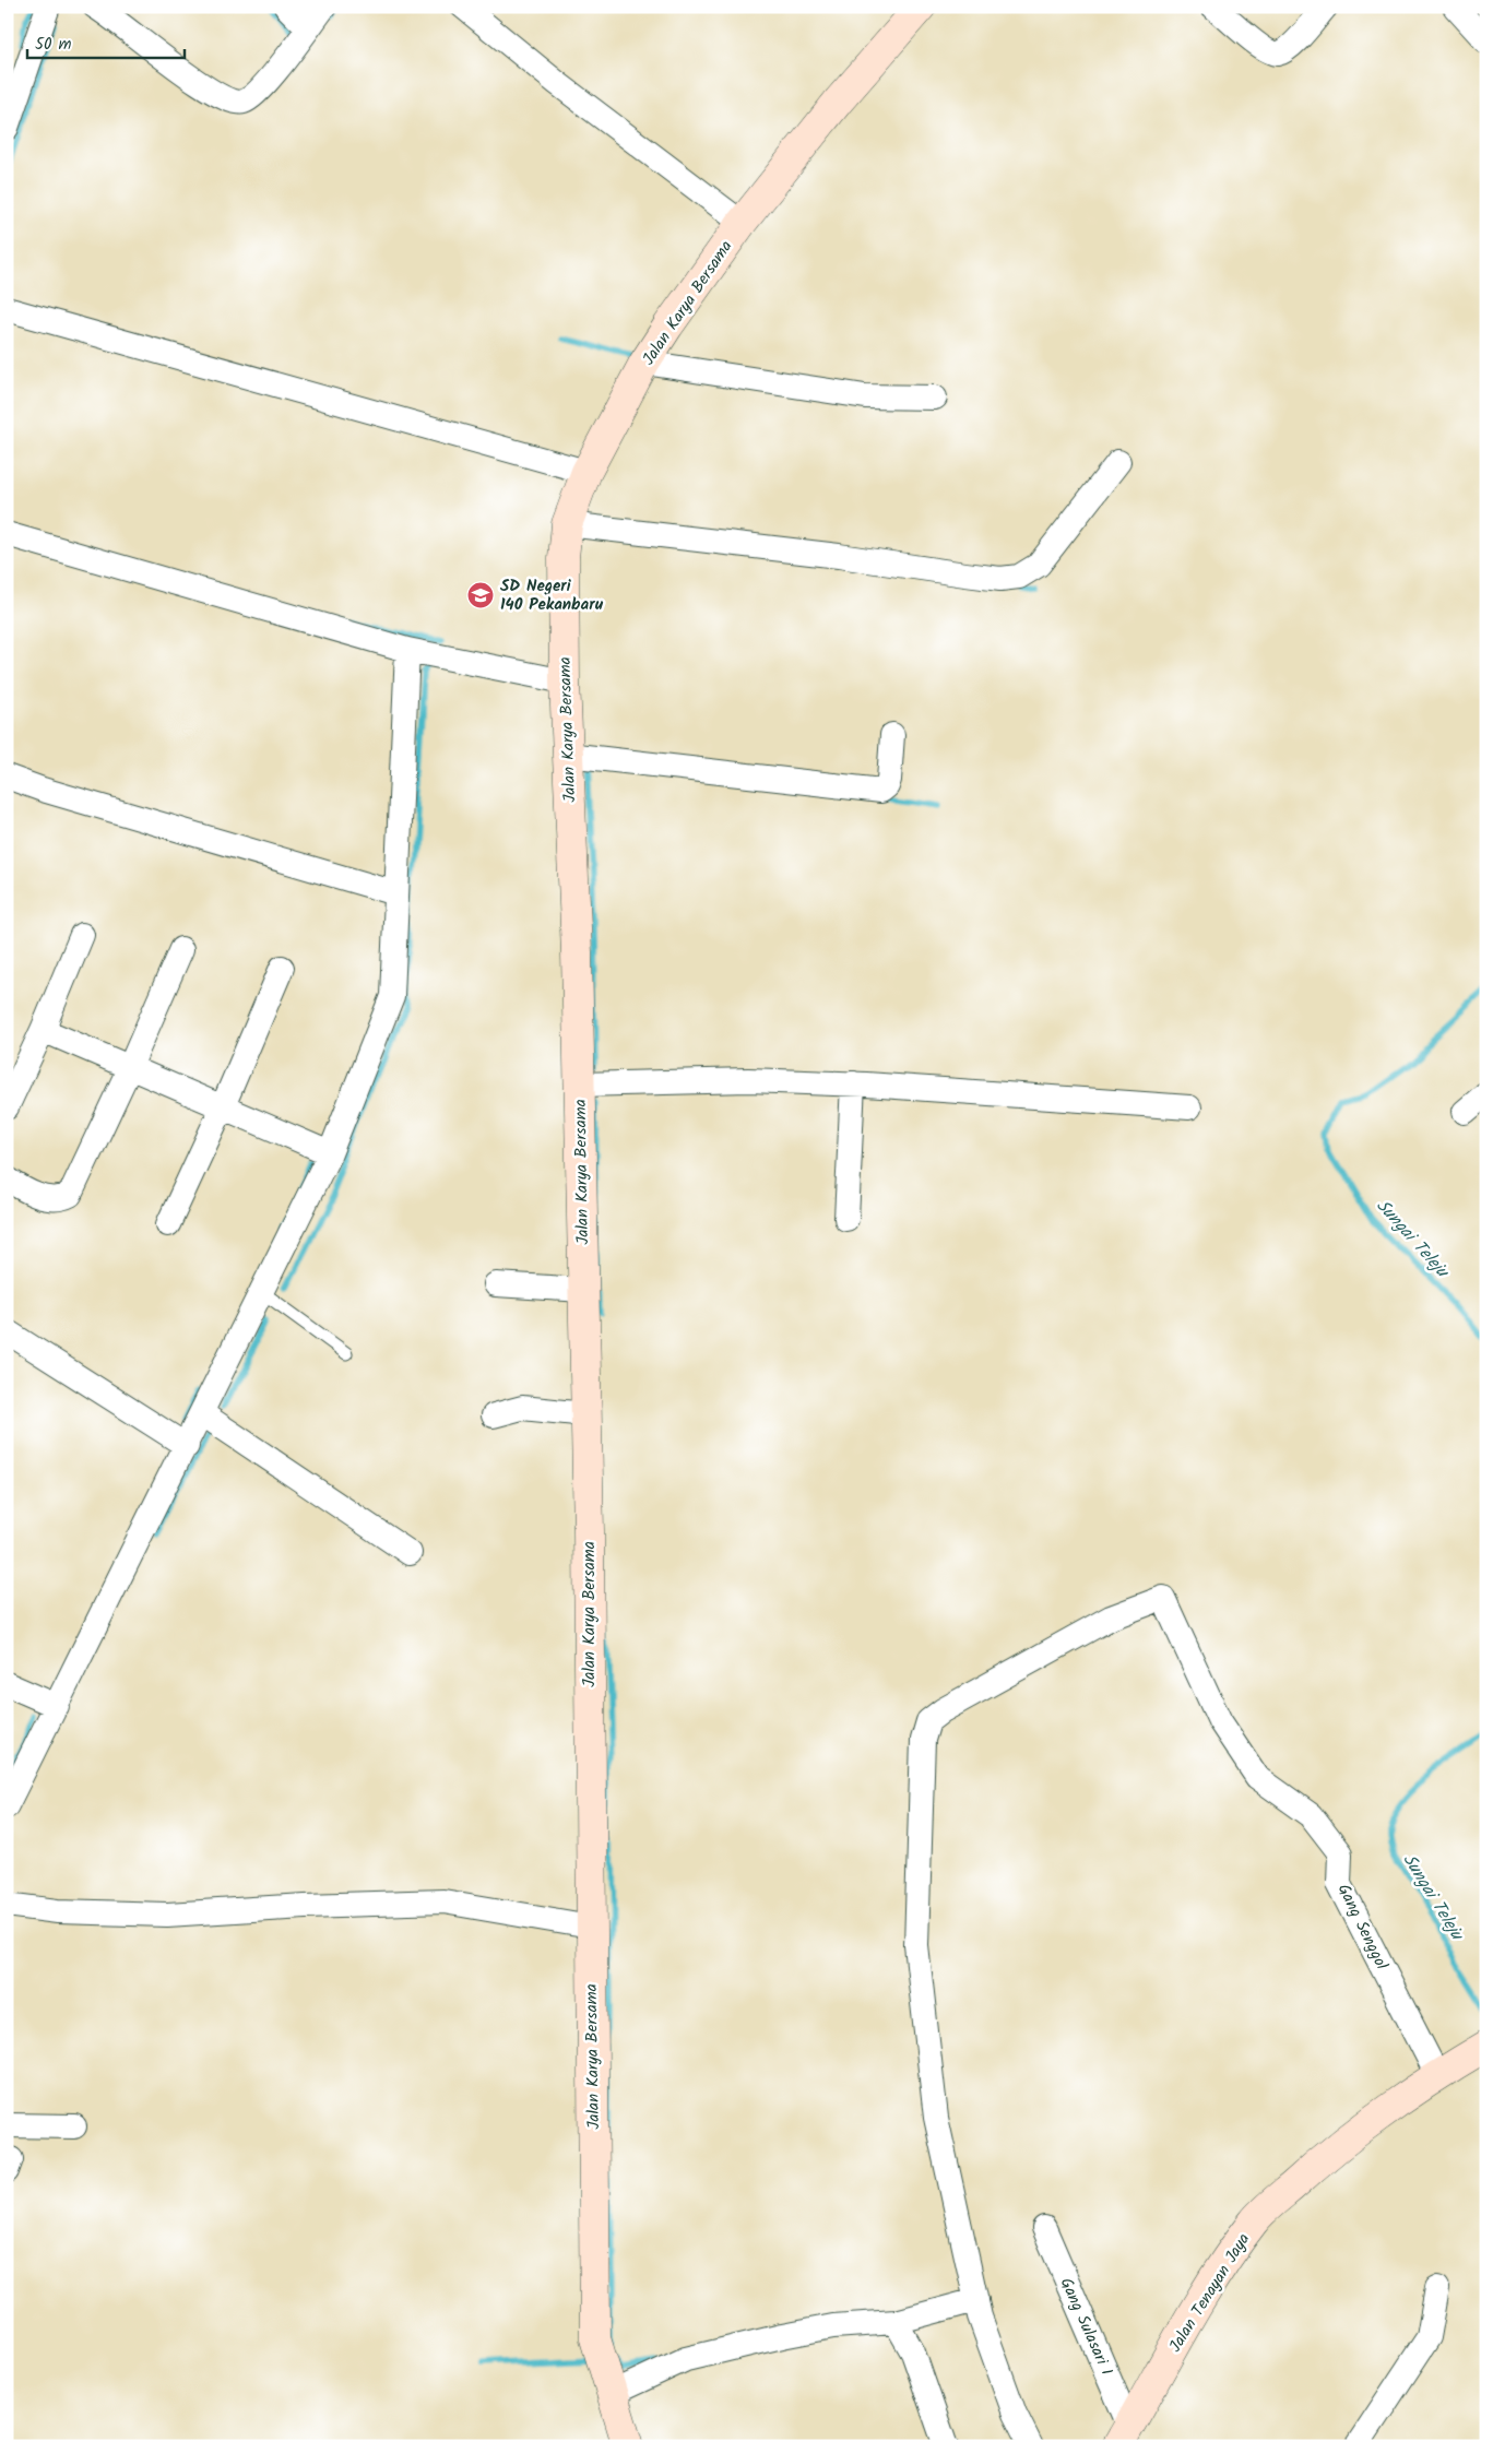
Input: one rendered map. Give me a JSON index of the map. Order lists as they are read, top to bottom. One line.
{"streets":{"street":["Jalan Karya Bersama","Gang Senggol","Jalan Tenayan Jaya","Gang Sulasari I"]},"crossings":[["Gang Senggol","Jalan Tenayan Jaya"],["Jalan Tenayan Jaya","Gang Sulasari I"]],"water":["Sungai Teleju"],"places":{"school or university":["SD Negeri 140 Pekanbaru"]},"scale_bar":"50 m"}
